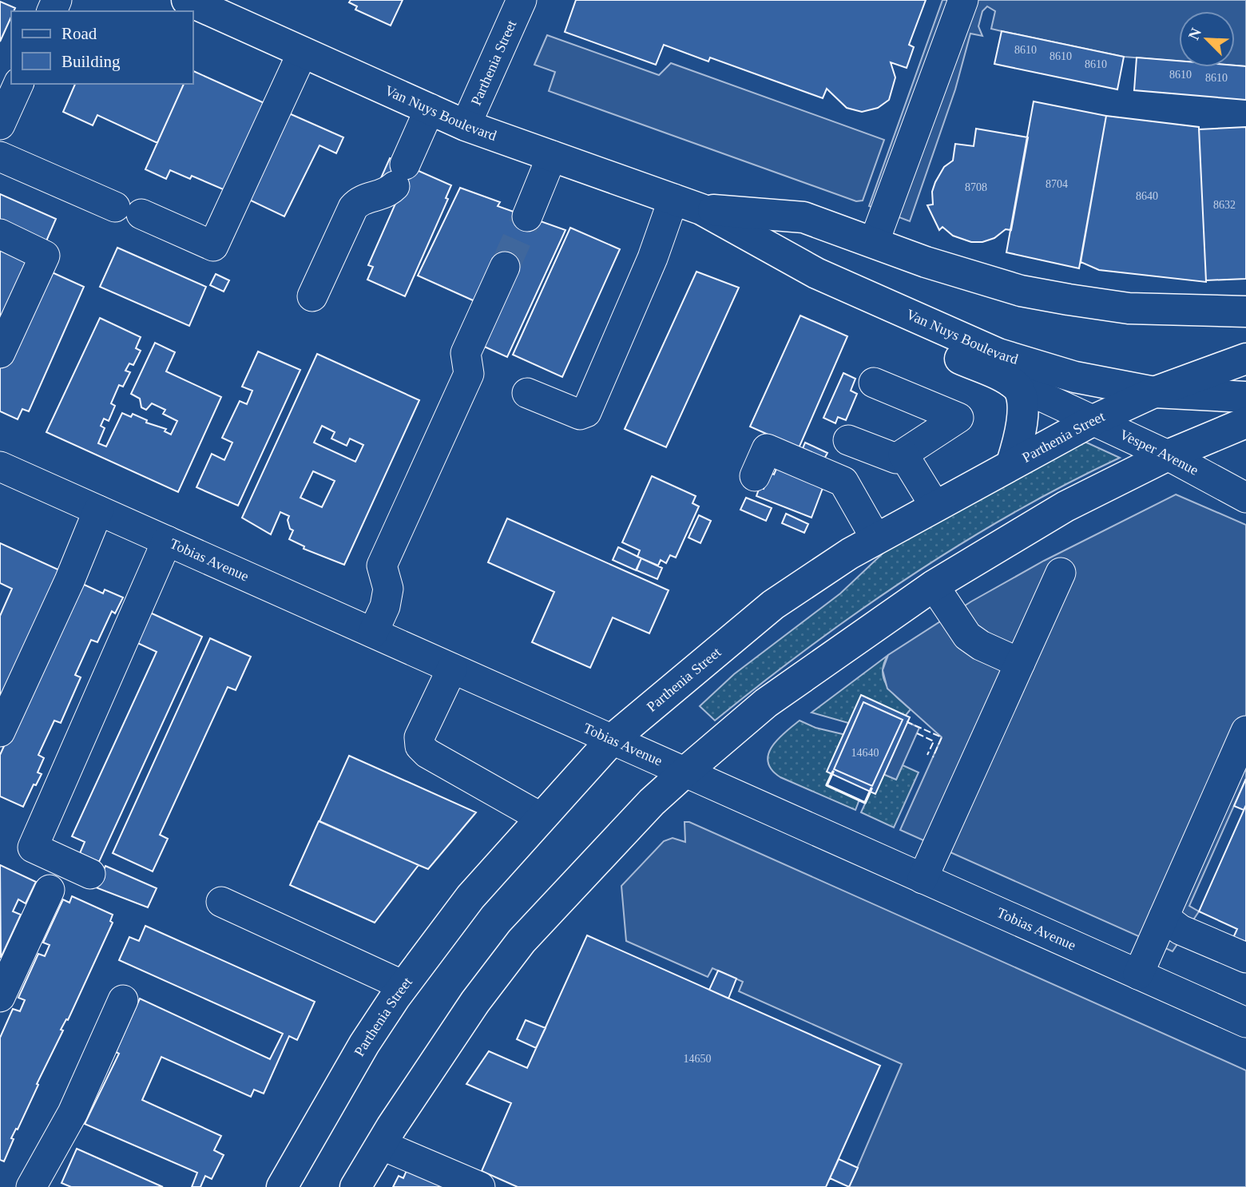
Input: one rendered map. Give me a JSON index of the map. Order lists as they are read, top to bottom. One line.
{"streets":{"main road":["Parthenia Street","Van Nuys Boulevard"],"street":["Vesper Avenue","Tobias Avenue"]},"crossings":[["Parthenia Street","Van Nuys Boulevard"],["Parthenia Street","Vesper Avenue"],["Parthenia Street","Tobias Avenue"]],"house_numbers":["8610","8610","8610","8610","8610","8704","8708","8640","8632","14640","14650"],"legend":["Road","Building"],"north":"top left"}
